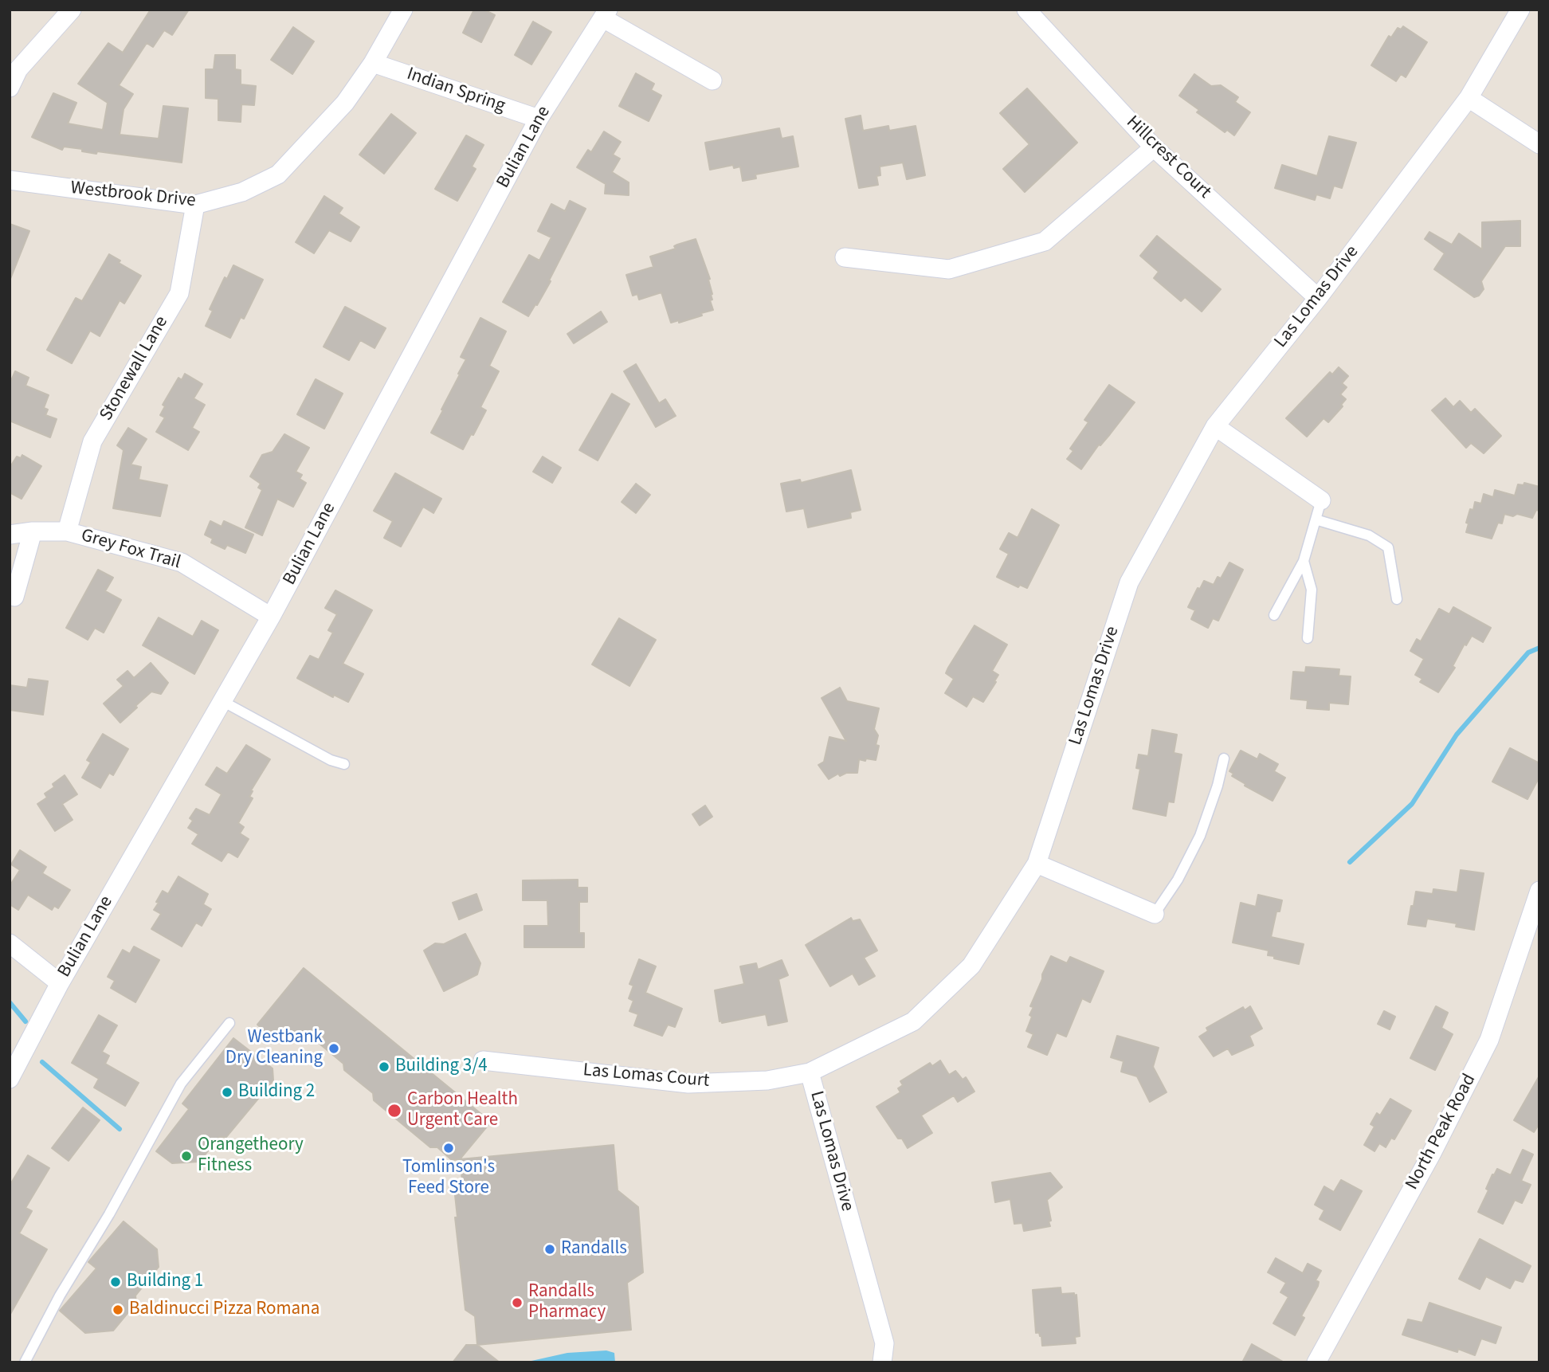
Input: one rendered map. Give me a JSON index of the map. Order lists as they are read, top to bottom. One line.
{"streets":{"street":["Indian Spring","Bulian Lane","Hillcrest Court","Westbrook Drive","Las Lomas Drive","Stonewall Lane","Grey Fox Trail","Las Lomas Court","North Peak Road"]},"crossings":[["Indian Spring","Bulian Lane"],["Indian Spring","Westbrook Drive"],["Bulian Lane","Grey Fox Trail"],["Hillcrest Court","Las Lomas Drive"],["Westbrook Drive","Stonewall Lane"],["Las Lomas Drive","Las Lomas Court"],["Stonewall Lane","Grey Fox Trail"]],"places":["Westbank Dry Cleaning","Building 3/4","Building 2","Carbon Health Urgent Care","Tomlinson's Feed Store","Orangetheory Fitness","Randalls","Building 1","Randalls Pharmacy","Baldinucci Pizza Romana"]}
